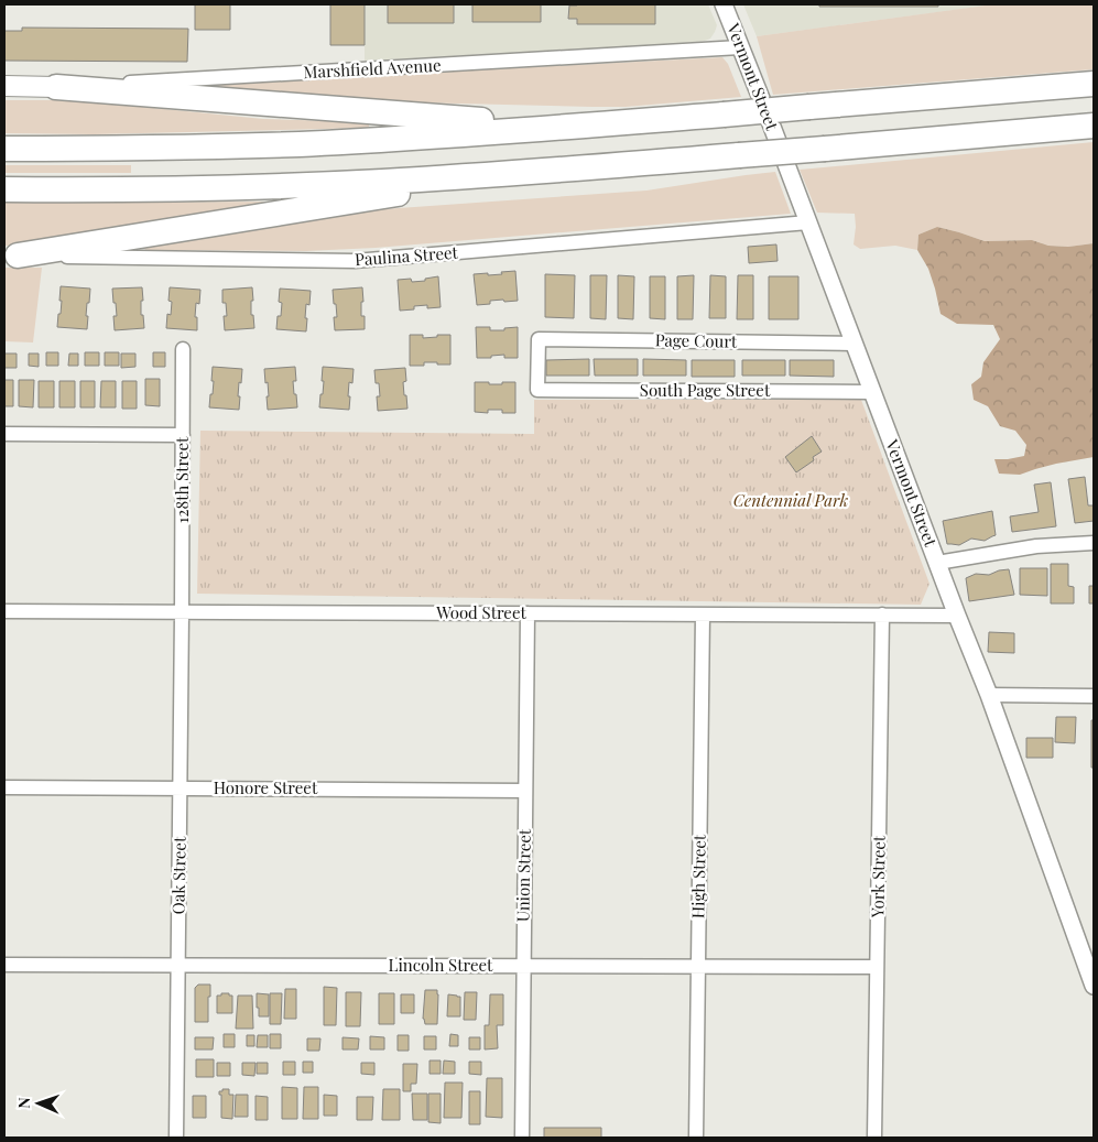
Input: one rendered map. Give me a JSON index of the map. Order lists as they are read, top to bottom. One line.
{"streets":{"main road":["Marshfield Avenue"],"street":["Vermont Street","Paulina Street","Page Court","South Page Street","128th Street","Wood Street","Honore Street","Oak Street","Union Street","High Street","York Street","Lincoln Street"]},"crossings":[["Marshfield Avenue","Vermont Street"],["Vermont Street","Paulina Street"],["Vermont Street","Page Court"],["Vermont Street","South Page Street"],["Vermont Street","Wood Street"],["Page Court","South Page Street"],["128th Street","Wood Street"],["128th Street","Oak Street"],["Wood Street","Oak Street"],["Wood Street","Union Street"],["Wood Street","High Street"],["Wood Street","York Street"],["Honore Street","Oak Street"],["Honore Street","Union Street"],["Oak Street","Lincoln Street"],["Union Street","Lincoln Street"],["High Street","Lincoln Street"],["York Street","Lincoln Street"]],"parks":["Centennial Park"],"north":"left"}
